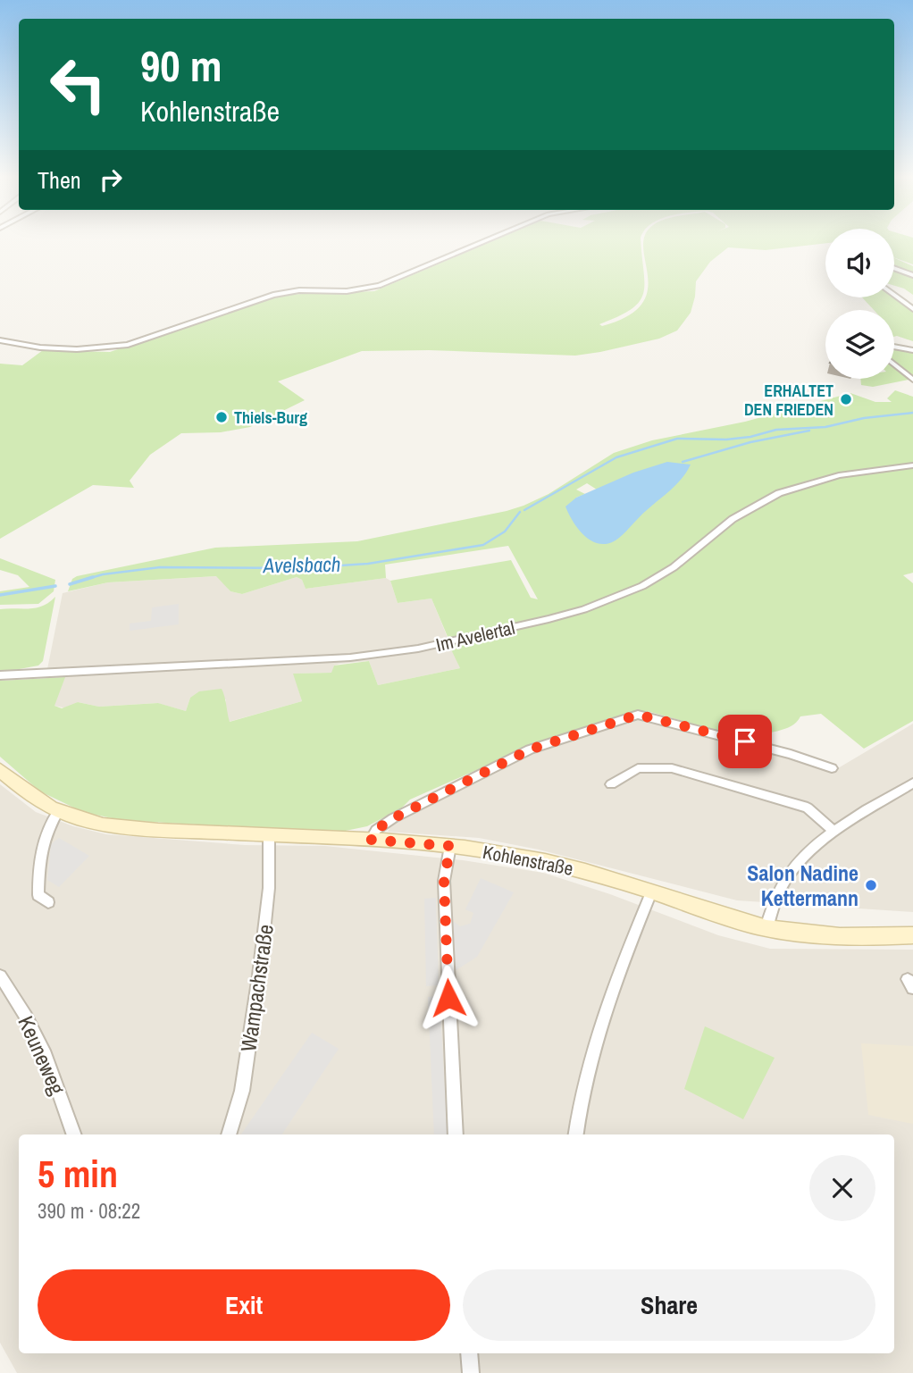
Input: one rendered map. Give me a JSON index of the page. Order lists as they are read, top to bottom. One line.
{"streets":{"main road":["Kohlenstraße"],"street":["Im Avelertal","Wampachstraße","Keuneweg"]},"crossings":[["Kohlenstraße","Wampachstraße"]],"water":["Avelsbach"],"places":["ERHALTET DEN FRIEDEN","Thiels-Burg","Salon Nadine Kettermann"],"page":{"turn":["90 m","Kohlenstraße"],"then":"Then","heading":["5 min","390 m · 08:22"],"buttons":["Exit","Share"]}}
